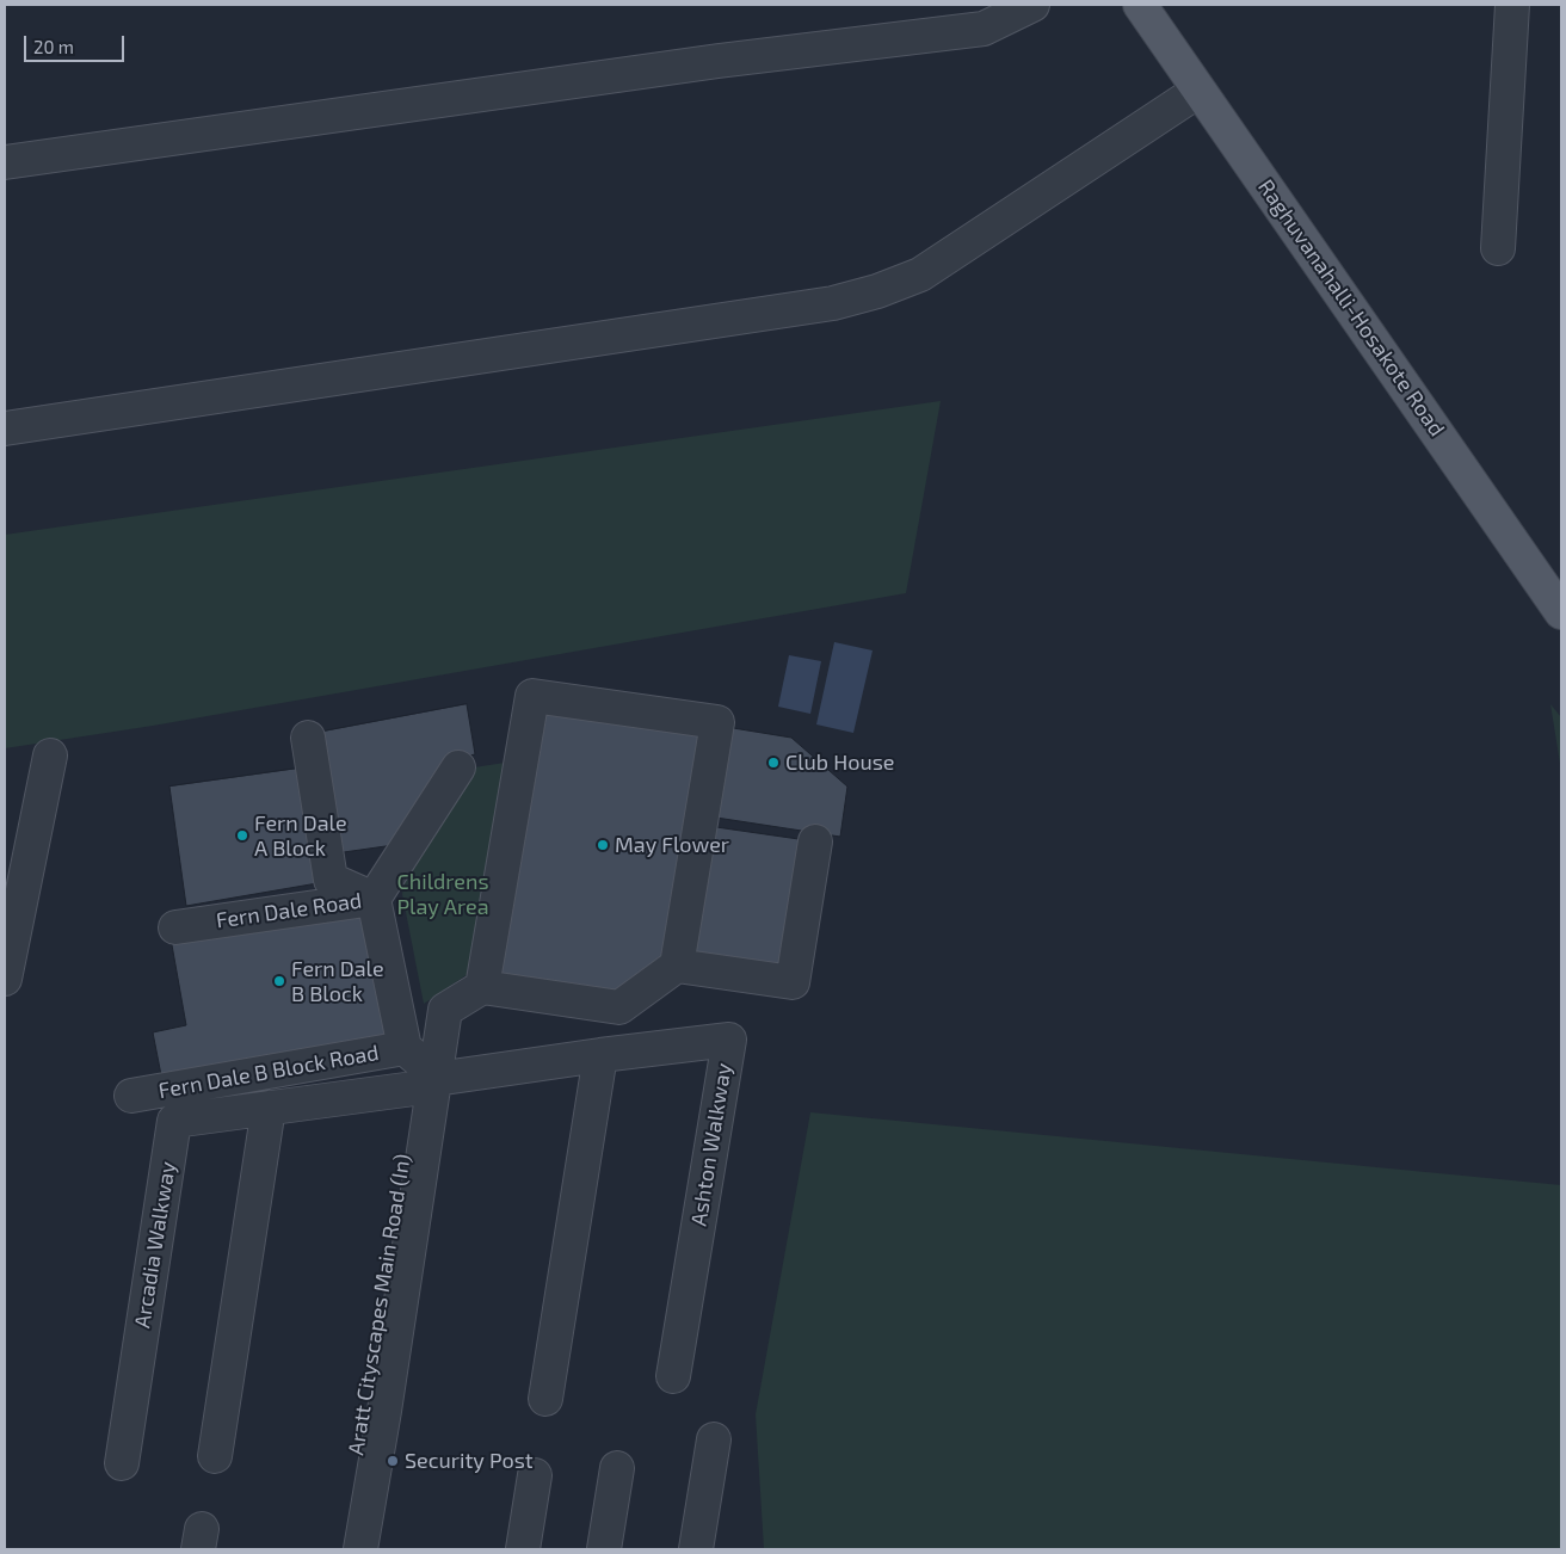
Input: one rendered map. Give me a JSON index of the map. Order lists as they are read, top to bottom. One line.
{"streets":{"main road":["Raghuvanahalli-Hosakote Road"],"street":["Fern Dale Road","Fern Dale B Block Road","Ashton Walkway","Arcadia Walkway","Aratt Cityscapes Main Road (In)"]},"crossings":[["Fern Dale Road","Fern Dale B Block Road"],["Fern Dale Road","Ashton Walkway"],["Fern Dale Road","Arcadia Walkway"],["Fern Dale Road","Aratt Cityscapes Main Road (In)"],["Fern Dale B Block Road","Ashton Walkway"],["Fern Dale B Block Road","Arcadia Walkway"],["Fern Dale B Block Road","Aratt Cityscapes Main Road (In)"],["Ashton Walkway","Arcadia Walkway"],["Ashton Walkway","Aratt Cityscapes Main Road (In)"],["Arcadia Walkway","Aratt Cityscapes Main Road (In)"]],"parks":["Childrens Play Area"],"places":["Club House","Fern Dale A Block","May Flower","Fern Dale B Block","Security Post"],"scale_bar":"20 m"}
